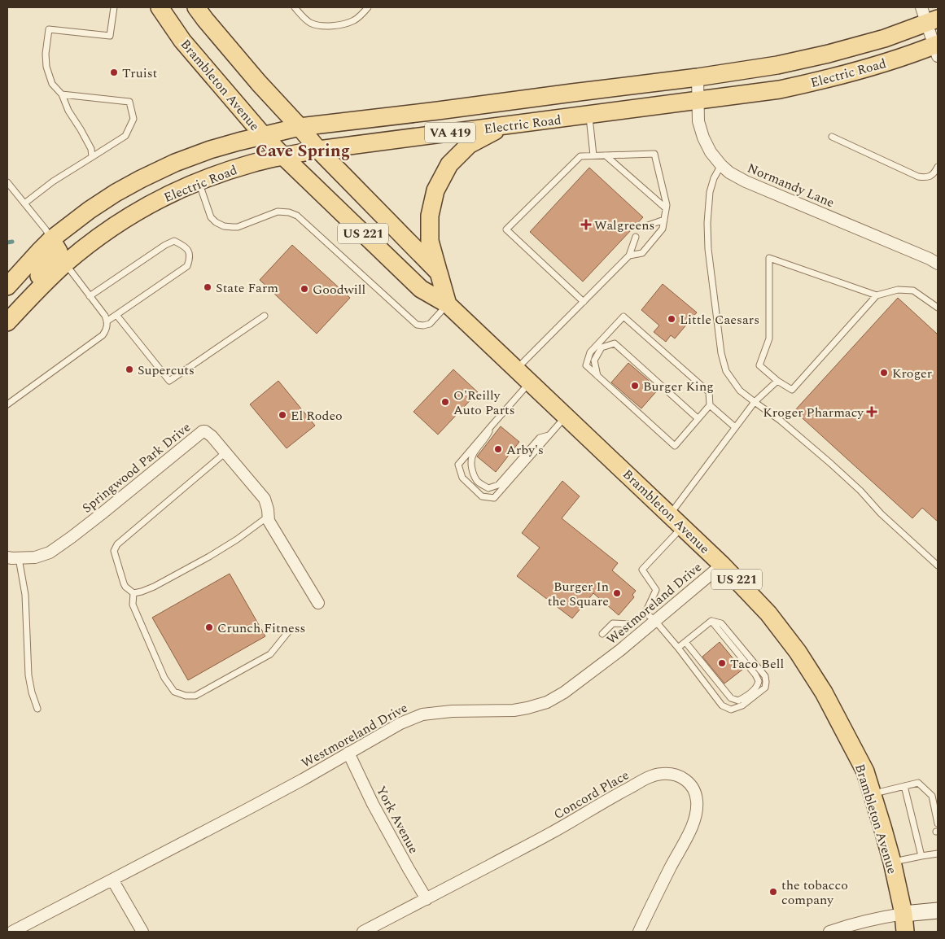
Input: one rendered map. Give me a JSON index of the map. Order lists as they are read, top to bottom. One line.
{"streets":{"main road":["Electric Road","Brambleton Avenue","VA 419","US 221"],"street":["Normandy Lane","Springwood Park Drive","Westmoreland Drive","Concord Place","York Avenue"]},"crossings":[["Electric Road","Brambleton Avenue"],["Electric Road","Normandy Lane"],["Electric Road","US 221"],["Brambleton Avenue","US 221"],["Brambleton Avenue","Westmoreland Drive"],["Westmoreland Drive","York Avenue"],["Concord Place","York Avenue"]],"districts":["Cave Spring"],"places":{"other":["Truist","State Farm","Goodwill","Little Caesars","Supercuts","Kroger","Burger King","O'Reilly Auto Parts","El Rodeo","Arby's","Burger In the Square","Crunch Fitness","Taco Bell","the tobacco company"],"health":["Walgreens","Kroger Pharmacy"]}}
